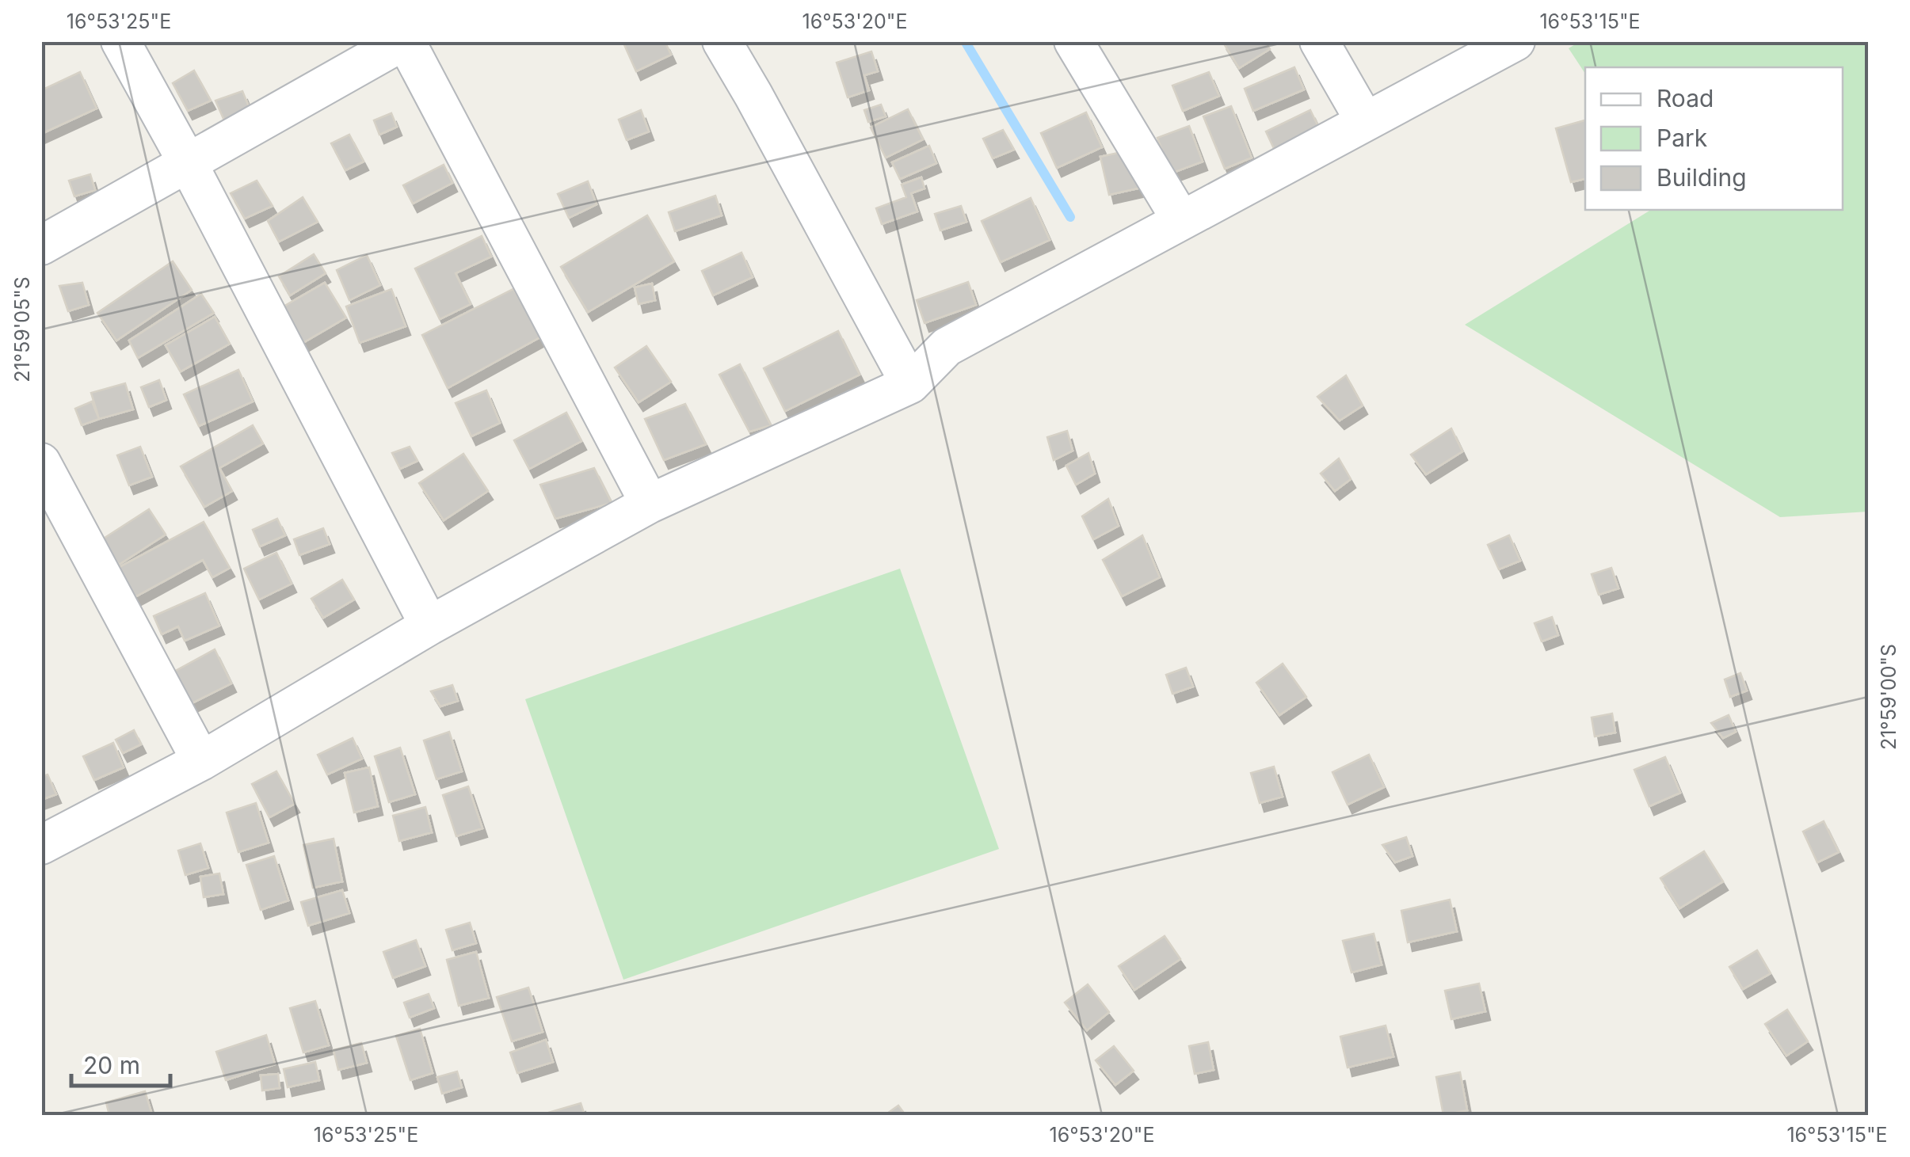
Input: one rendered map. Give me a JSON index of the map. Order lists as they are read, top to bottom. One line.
{"legend":["Road","Park","Building"],"scale_bar":"20 m","coordinates":["16°53'25\"E","16°53'20\"E","16°53'15\"E","21°59'05\"S","21°59'00\"S"]}
